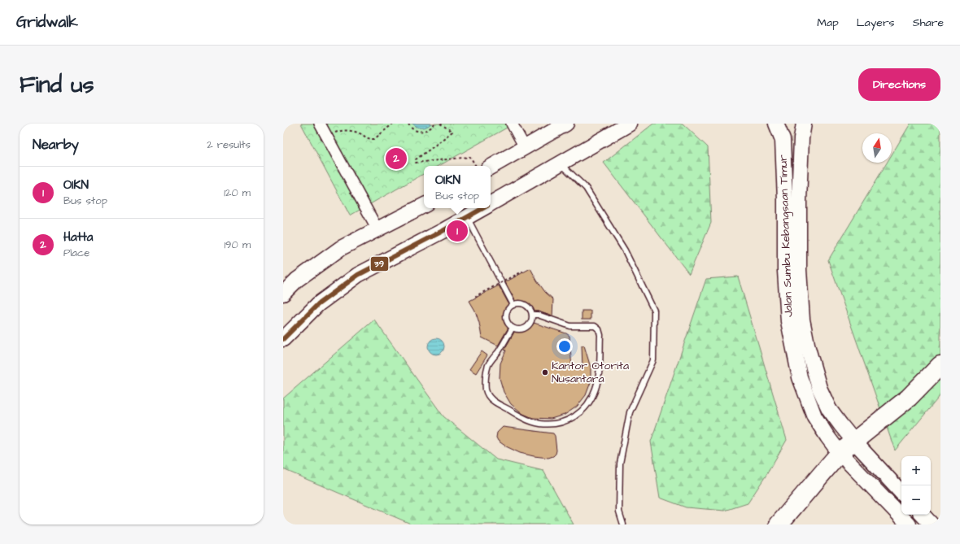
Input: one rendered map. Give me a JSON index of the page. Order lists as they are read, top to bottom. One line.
{"streets":{"street":["Jalan Sumbu Kebangsaan Timur"]},"places":["Kantor Otorita Nusantara"],"lines":["transit line 39"],"north":"top","page":{"header":"Gridwalk","nav":["Map","Layers","Share"],"buttons":"Directions","title":"Find us","heading":["Nearby","2 results"],"pins":["2","1"],"list":[{"mark":"1","name":"OIKN","note":"Bus stop","value":"120 m"},{"mark":"2","name":"Hatta","note":"Place","value":"190 m"}],"popup":["OIKN","Bus stop"],"map_buttons":["+","−"]}}
